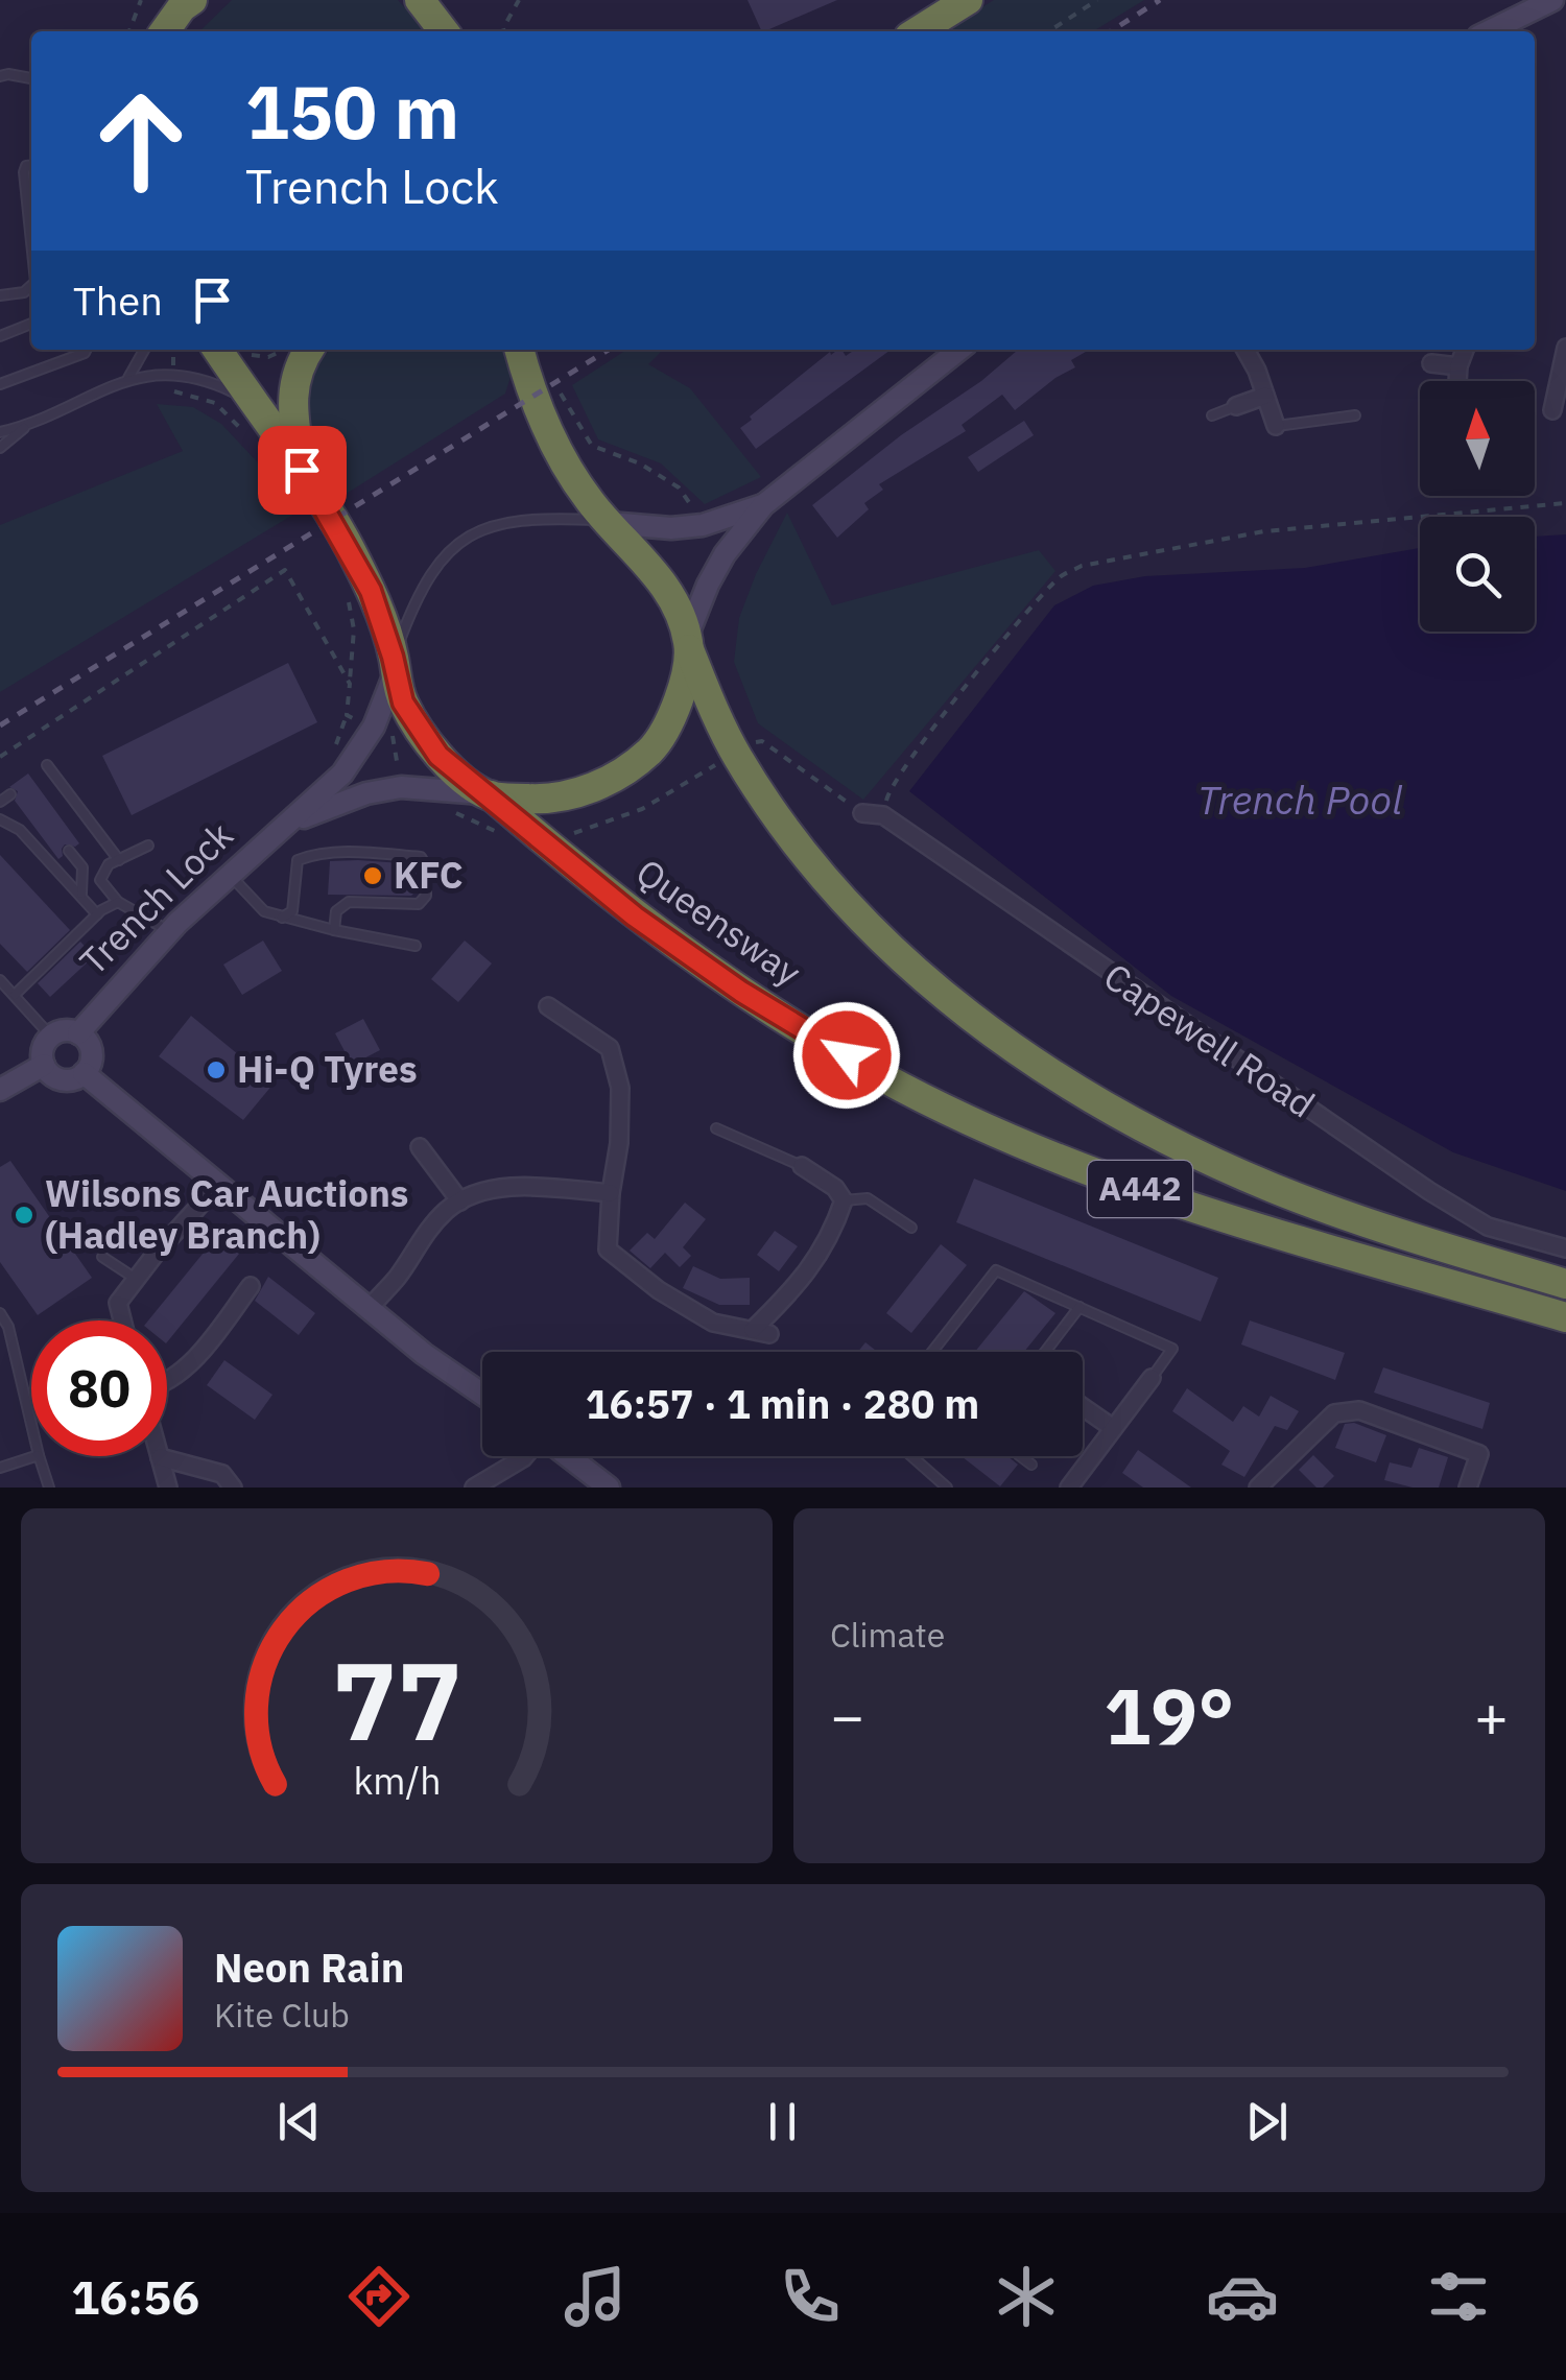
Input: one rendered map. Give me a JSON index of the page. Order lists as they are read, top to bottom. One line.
{"streets":{"highway":["Queensway","A442"],"street":["Trench Lock","Capewell Road"]},"crossings":[["Trench Lock","Queensway"],["Trench Lock","A442"],["Queensway","A442"]],"water":["Trench Pool"],"places":["KFC","Hi-Q Tyres","Wilsons Car Auctions (Hadley Branch)"],"north":"top","page":{"turn":["150 m","Trench Lock"],"then":"Then","limit":"80","trip":"16:57 · 1 min · 280 m","tile":"Climate","heat":["−","19°","+"],"song":["Neon Rain","Kite Club"],"tabs":"16:56","gauge":["77","km/h"]}}
